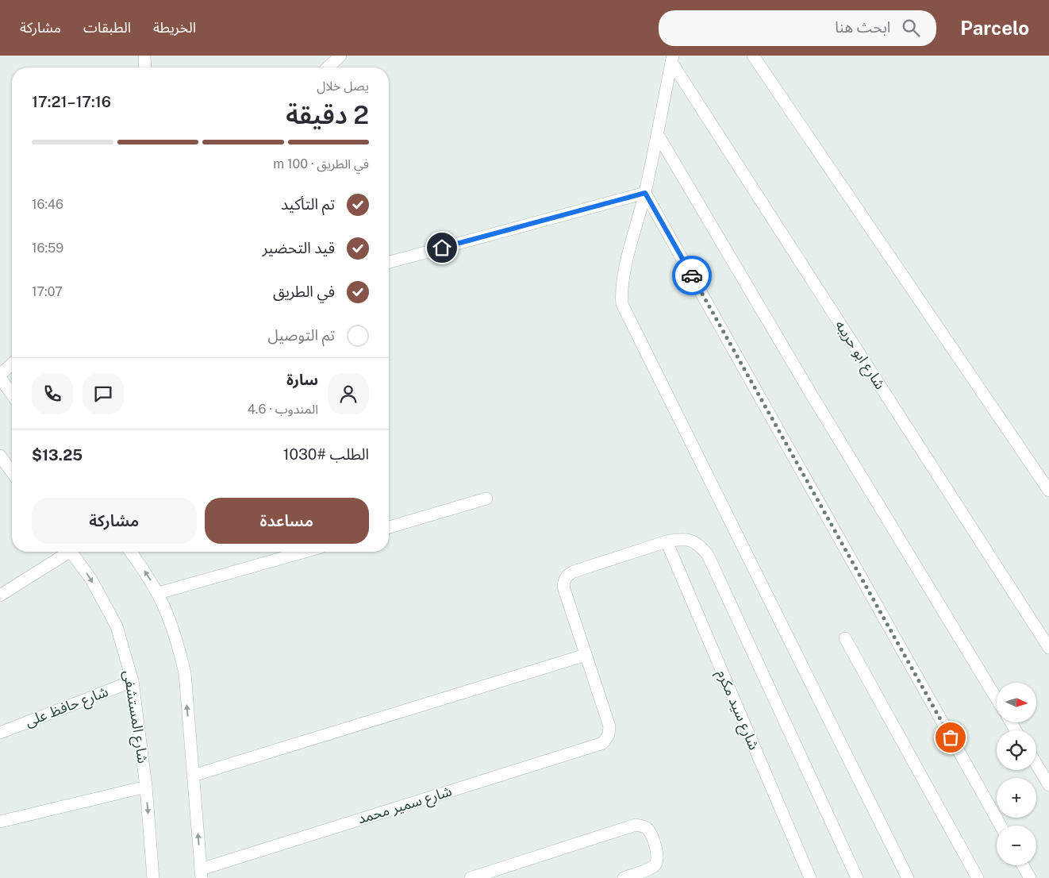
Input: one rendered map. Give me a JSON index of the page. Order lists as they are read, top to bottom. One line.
{"streets":{"street":["شارع ابو حريبه","شارع حافظ على","شارع سيد مكرم","شارع المستشفى","شارع سمير محمد"]},"crossings":[["شارع حافظ على","شارع المستشفى"]],"north":"right","page":{"header":"Parcelo","search":"ابحث هنا","nav":["الخريطة","الطبقات","مشاركة"],"heading":["2 دقيقة","يصل خلال","17:16–17:21"],"panel":["سارة","المندوب · 4.6","الطلب #1030","$13.25"],"bar":"في الطريق · 100 m","list":[["تم التأكيد","16:46"],["قيد التحضير","16:59"],["في الطريق","17:07"],"تم التوصيل"],"buttons":["مساعدة","مشاركة"],"map_buttons":["+","−"]}}
